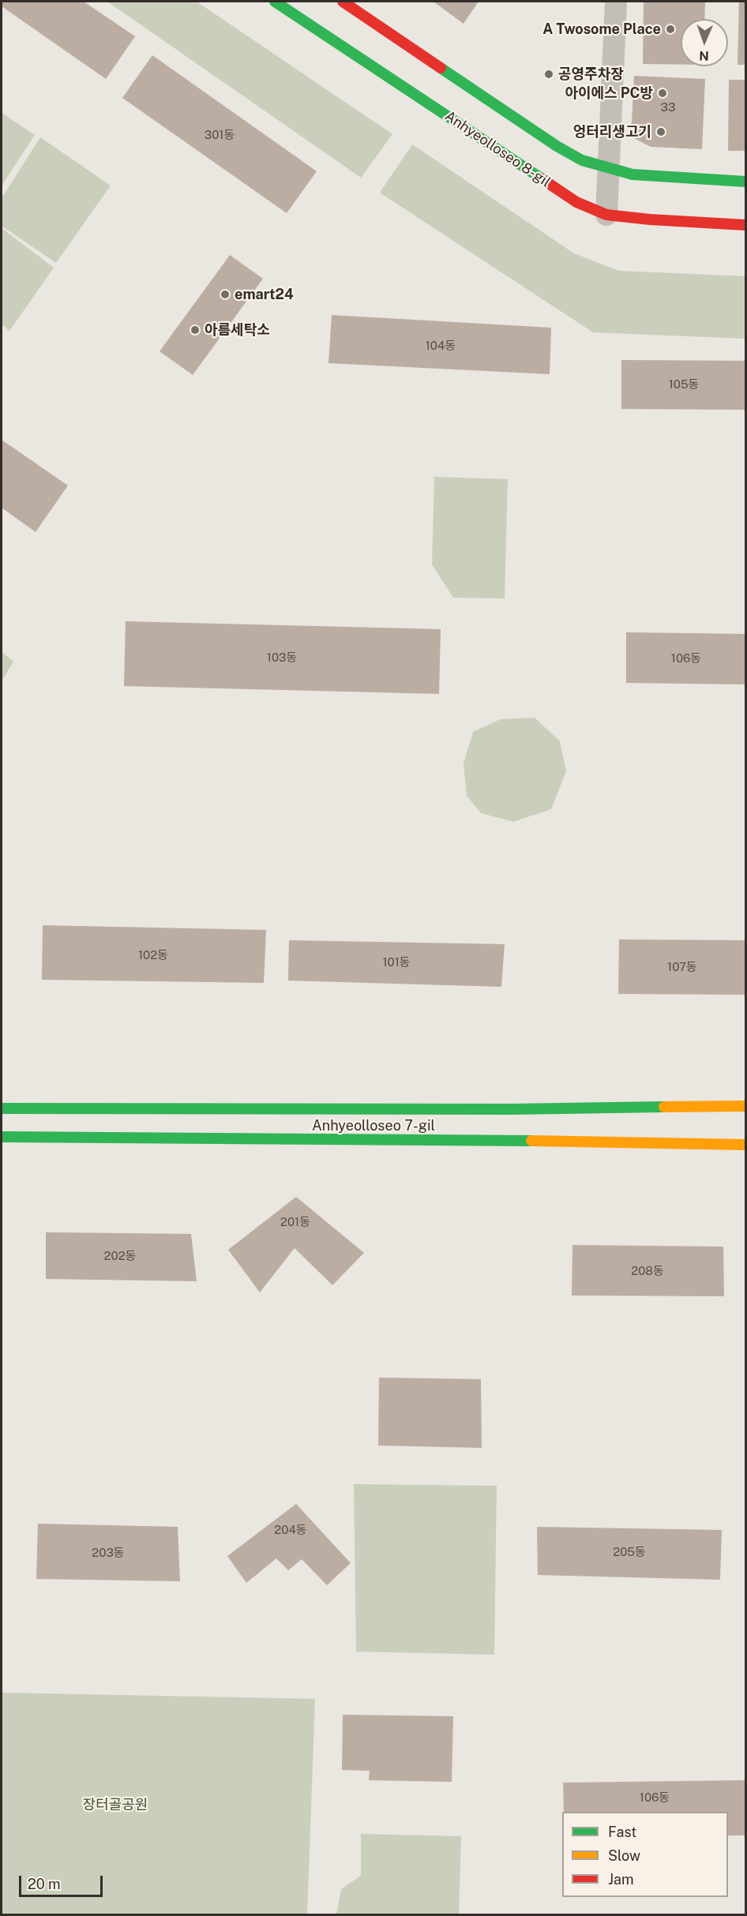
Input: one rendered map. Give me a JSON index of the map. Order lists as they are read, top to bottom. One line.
{"streets":{"street":["Anhyeolloseo 8-gil","Anhyeolloseo 7-gil"]},"parks":["장터골공원"],"places":["A Twosome Place","공영주차장","아이에스 PC방","엉터리생고기","emart24","아름세탁소"],"house_numbers":["33","301동","104동","105동","103동","106동","102동","101동","107동","201동","202동","208동","204동","205동","203동","106동"],"legend":["Fast","Slow","Jam"],"scale_bar":"20 m","north":"bottom"}
